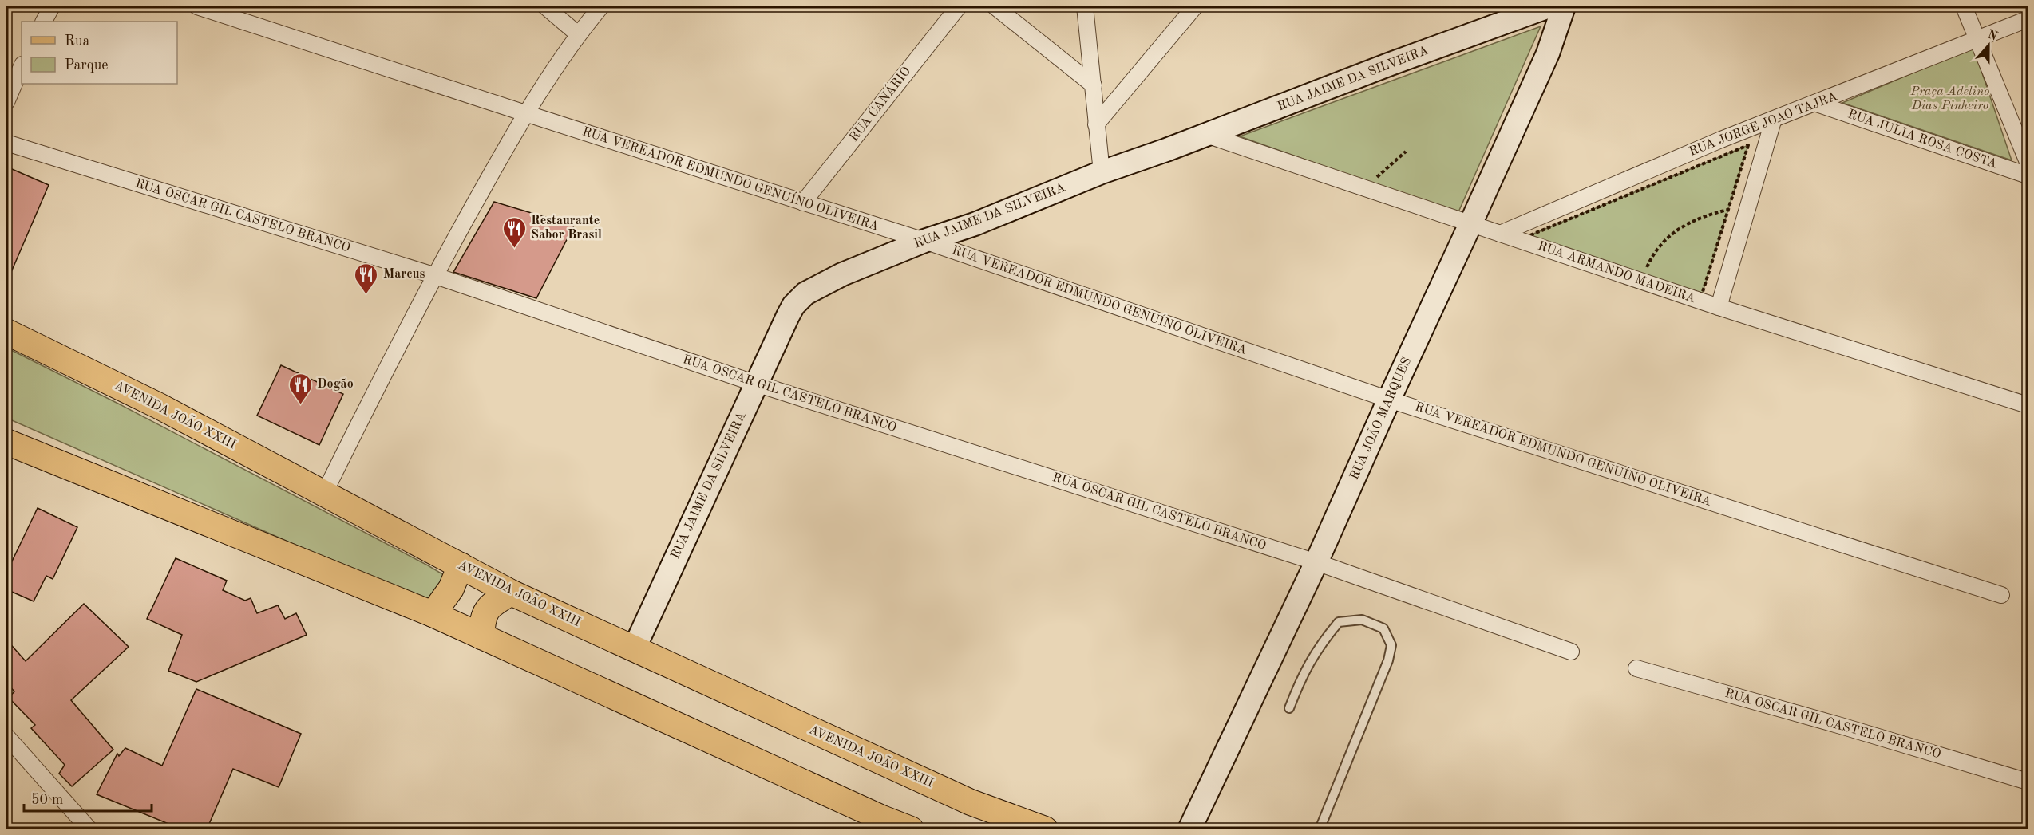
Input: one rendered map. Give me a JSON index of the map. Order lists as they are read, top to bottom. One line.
{"streets":{"main road":["AVENIDA JOÃO XXIII"],"street":["RUA JAIME DA SILVEIRA","RUA CANÁRIO","RUA JORGE JOAO TAJRA","RUA JULIA ROSA COSTA","RUA VEREADOR EDMUNDO GENUÍNO OLIVEIRA","RUA OSCAR GIL CASTELO BRANCO","RUA ARMANDO MADEIRA","RUA JOÃO MARQUES"]},"crossings":[["RUA JAIME DA SILVEIRA","RUA VEREADOR EDMUNDO GENUÍNO OLIVEIRA"],["RUA JAIME DA SILVEIRA","RUA OSCAR GIL CASTELO BRANCO"],["RUA JAIME DA SILVEIRA","RUA ARMANDO MADEIRA"],["RUA JAIME DA SILVEIRA","AVENIDA JOÃO XXIII"],["RUA CANÁRIO","RUA VEREADOR EDMUNDO GENUÍNO OLIVEIRA"],["RUA JORGE JOAO TAJRA","RUA JULIA ROSA COSTA"],["RUA JORGE JOAO TAJRA","RUA ARMANDO MADEIRA"],["RUA VEREADOR EDMUNDO GENUÍNO OLIVEIRA","RUA JOÃO MARQUES"],["RUA OSCAR GIL CASTELO BRANCO","RUA JOÃO MARQUES"],["RUA ARMANDO MADEIRA","RUA JOÃO MARQUES"]],"parks":["Praça Adelino Dias Pinheiro"],"places":{"restaurant":["Restaurante Sabor Brasil","Marcus","Dogão"]},"legend":["Rua","Parque"],"scale_bar":"50 m","north":"top"}
